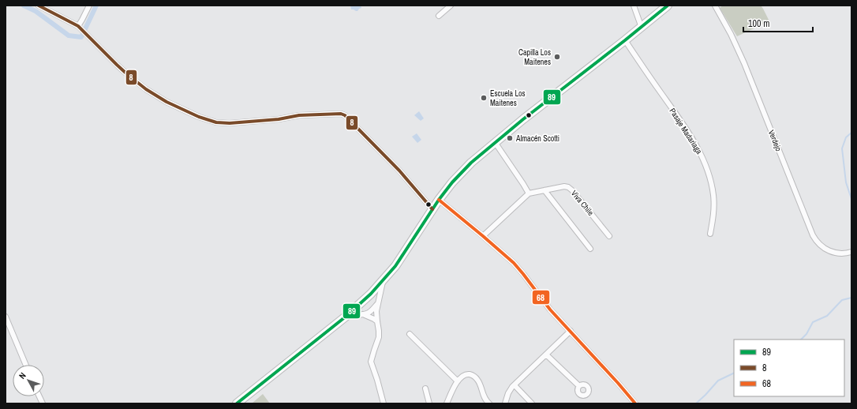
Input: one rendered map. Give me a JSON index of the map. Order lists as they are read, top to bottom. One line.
{"streets":{"street":["Pasaje Madariaga","Verdejo","Viva Chile"]},"places":["Capilla Los Maitenes","Escuela Los Maitenes","Almacén Scotti"],"lines":["transit line 89","transit line 8","transit line 68"],"legend":["89","8","68"],"scale_bar":"100 m","north":"top left"}
